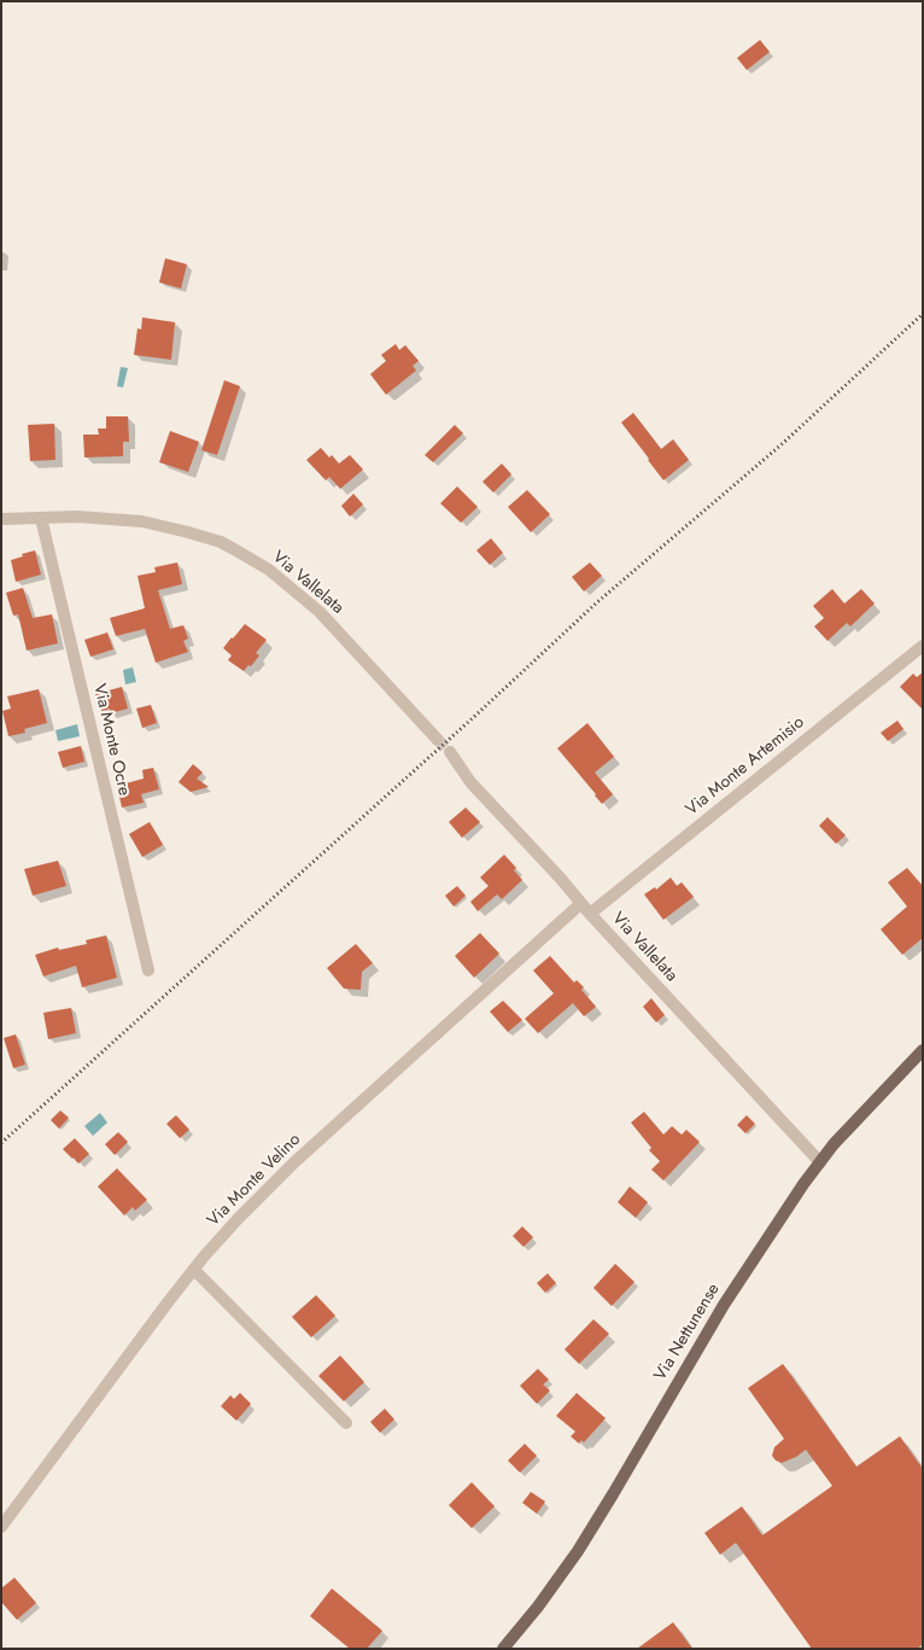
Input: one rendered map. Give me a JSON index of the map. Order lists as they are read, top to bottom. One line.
{"streets":{"main road":["Via Nettunense"],"street":["Via Vallelata","Via Monte Ocre","Via Monte Artemisio","Via Monte Velino"]},"crossings":[["Via Vallelata","Via Monte Ocre"],["Via Vallelata","Via Monte Artemisio"],["Via Vallelata","Via Monte Velino"],["Via Vallelata","Via Nettunense"]]}
